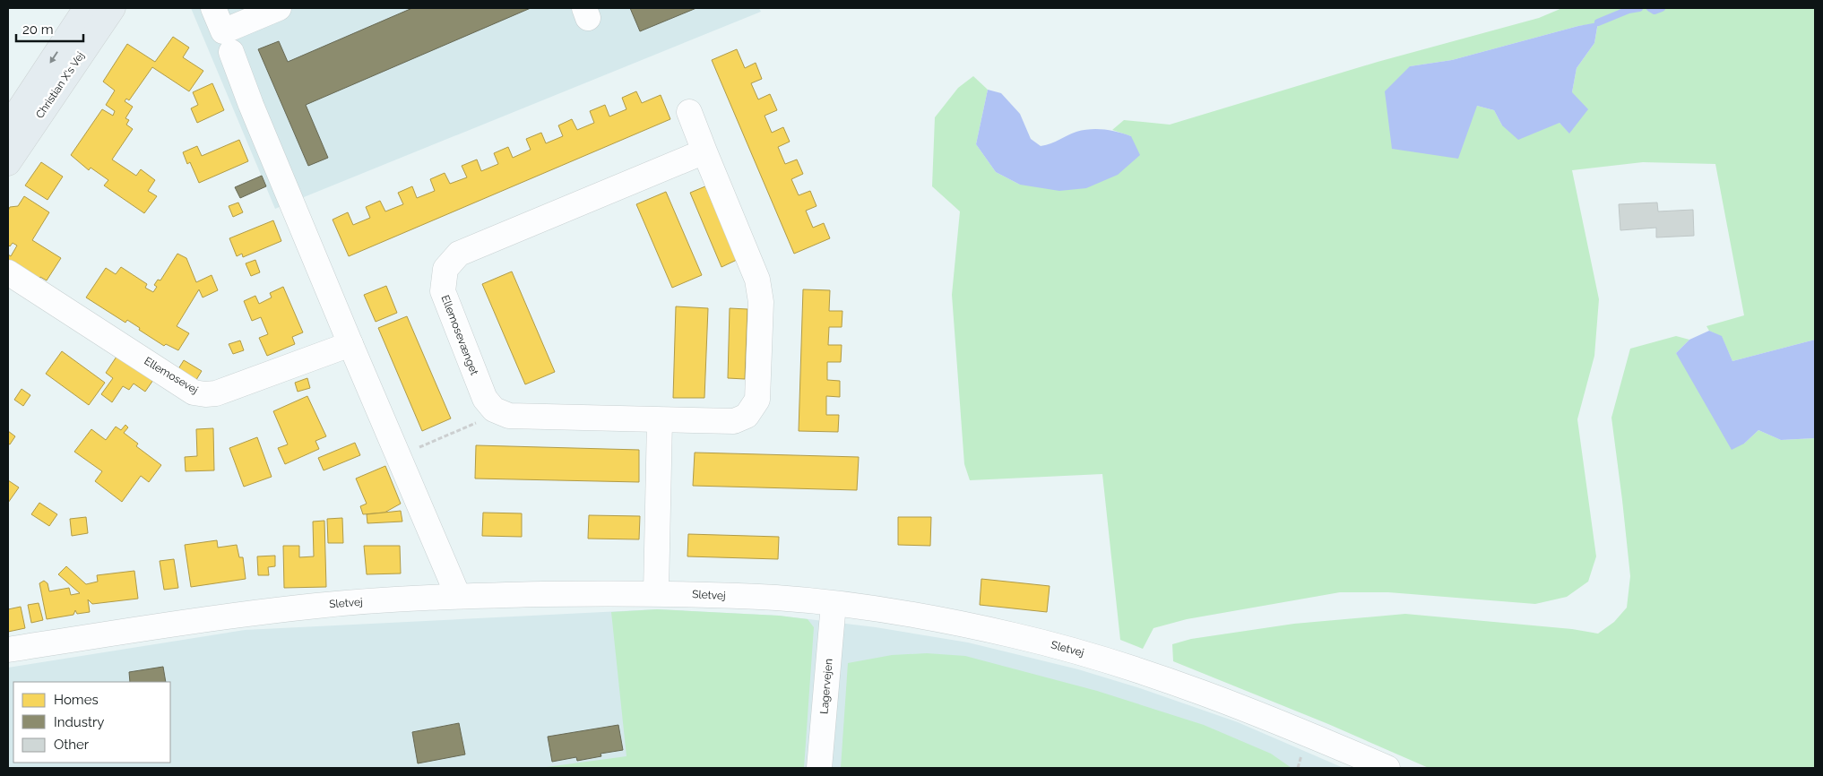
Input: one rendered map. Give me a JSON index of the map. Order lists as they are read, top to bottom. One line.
{"streets":{"main road":["Christian X's Vej"],"street":["Ellemosevænget","Ellemosevej","Sletvej","Lagervejen"]},"crossings":[["Sletvej","Lagervejen"]],"legend":["Homes","Industry","Other"],"scale_bar":"20 m"}
